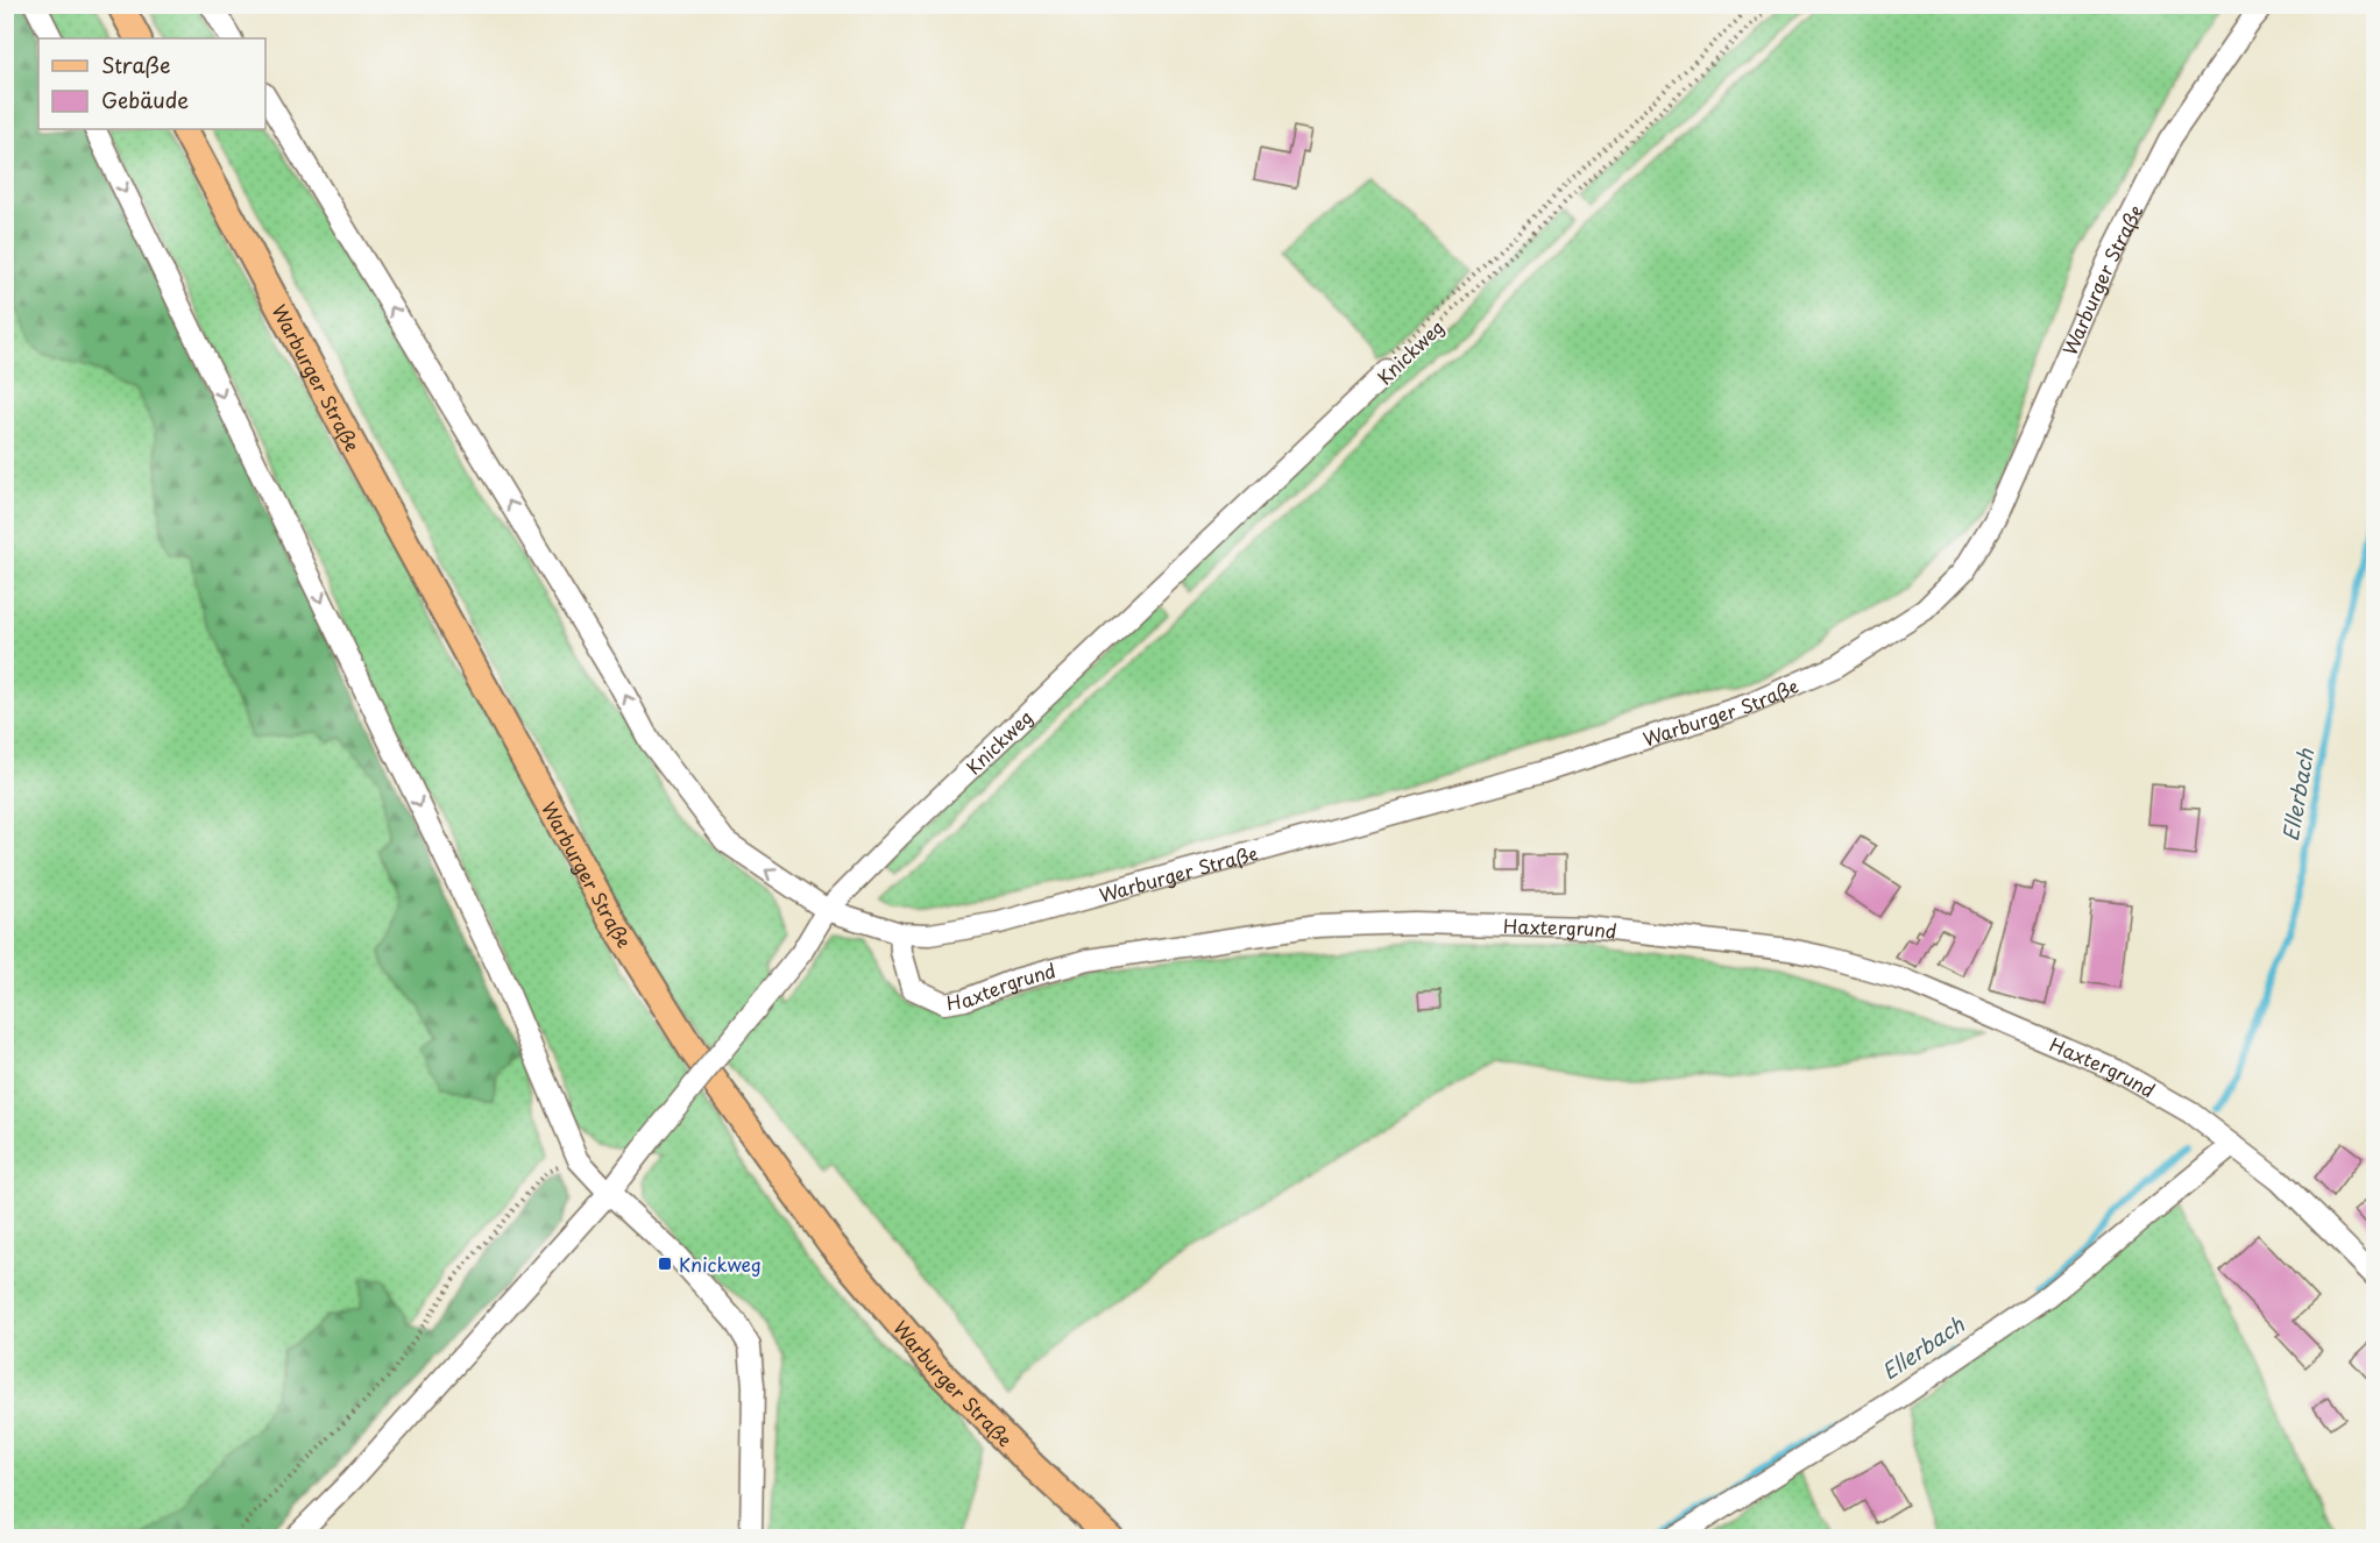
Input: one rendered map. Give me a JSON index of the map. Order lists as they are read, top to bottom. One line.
{"streets":{"main road":["Warburger Straße"],"street":["Knickweg","Haxtergrund"]},"crossings":[["Warburger Straße","Knickweg"],["Warburger Straße","Haxtergrund"]],"water":["Ellerbach"],"places":{"transit":["Knickweg"]},"legend":["Straße","Gebäude"]}
